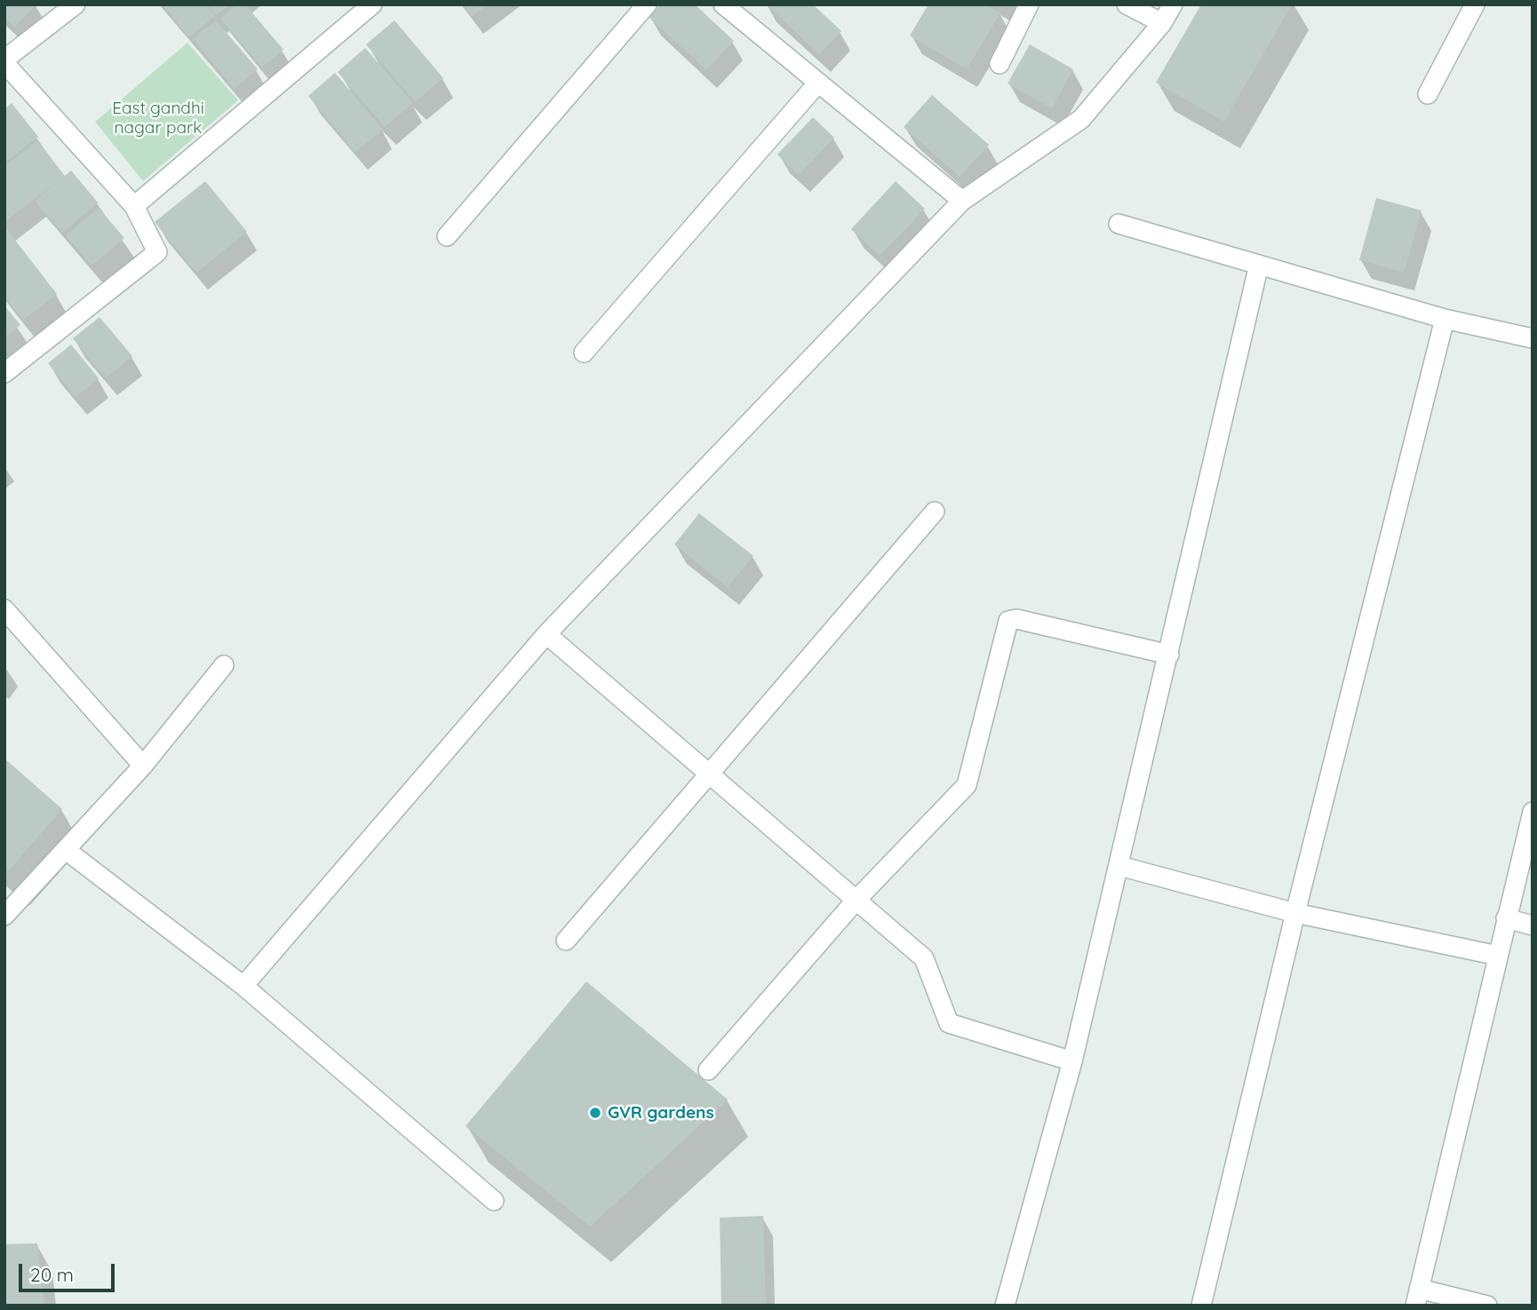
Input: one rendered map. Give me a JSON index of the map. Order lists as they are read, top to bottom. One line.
{"parks":["East gandhi nagar park"],"places":["GVR gardens"],"scale_bar":"20 m"}
